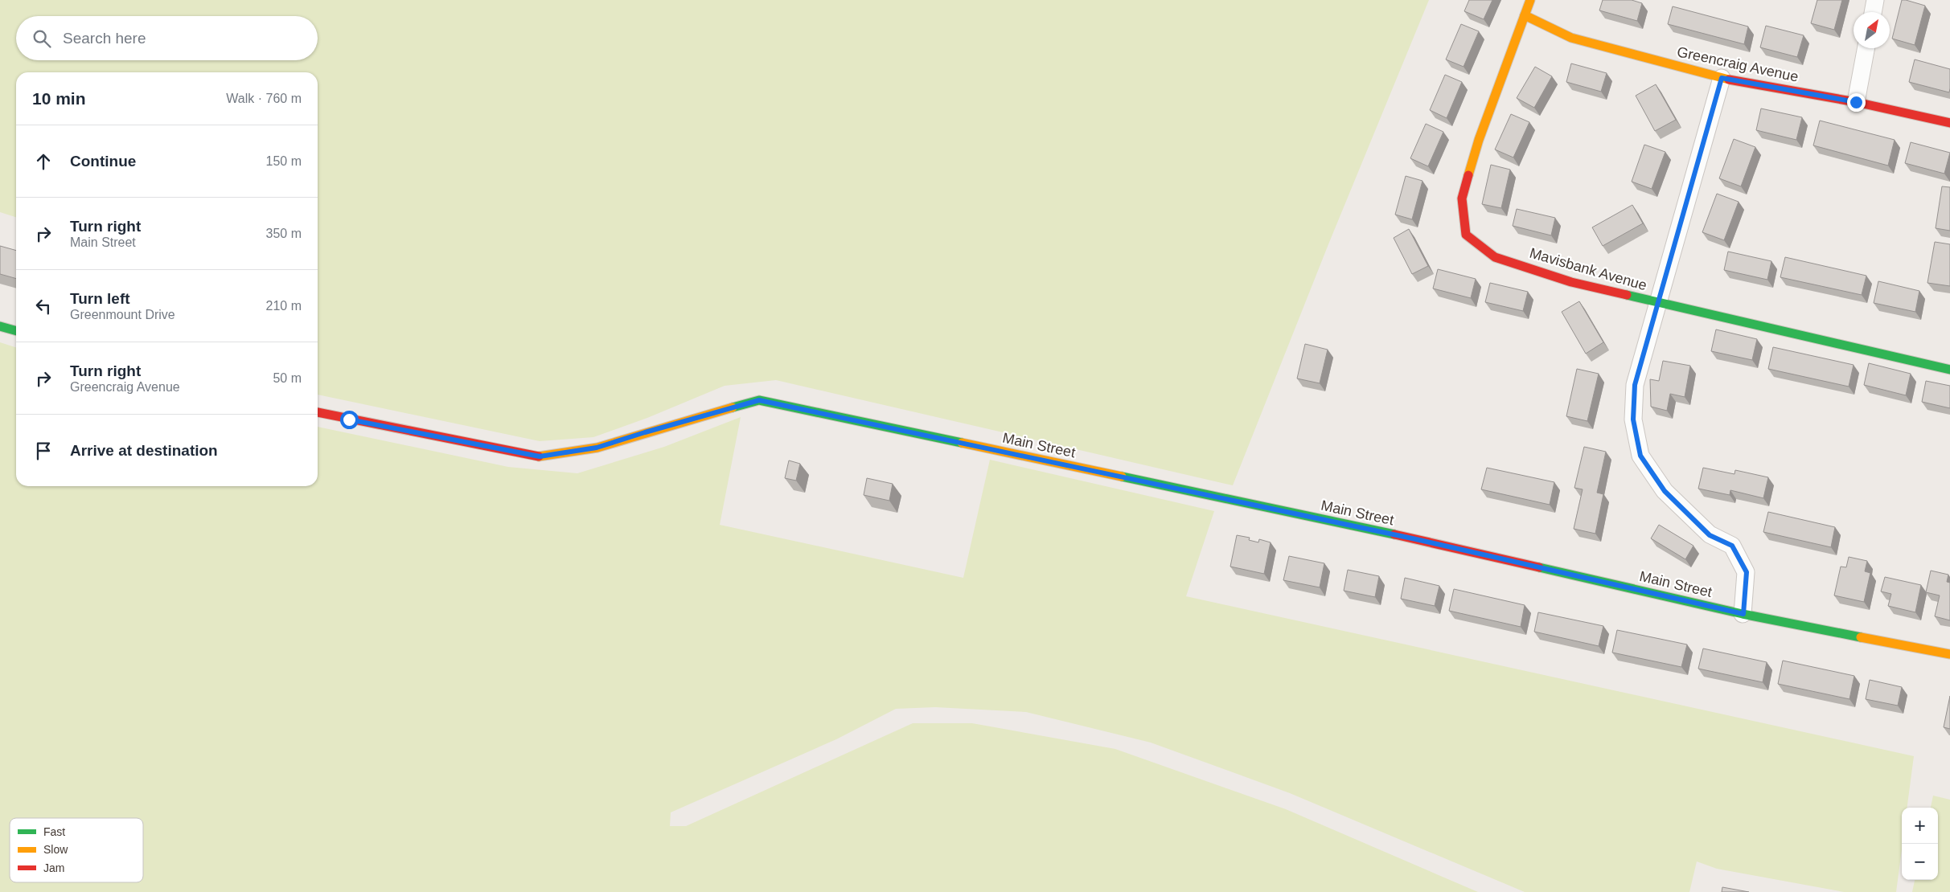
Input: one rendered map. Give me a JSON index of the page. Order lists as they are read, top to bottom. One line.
{"streets":{"street":["Greencraig Avenue","Mavisbank Avenue","Main Street"]},"crossings":[["Greencraig Avenue","Mavisbank Avenue"]],"legend":["Fast","Slow","Jam"],"north":"top right","page":{"search":"Search here","heading":["10 min","Walk · 760 m"],"list":[["Continue","150 m"],["Turn right","Main Street","350 m"],["Turn left","Greenmount Drive","210 m"],["Turn right","Greencraig Avenue","50 m"],"Arrive at destination"],"map_buttons":["+","−"]}}
